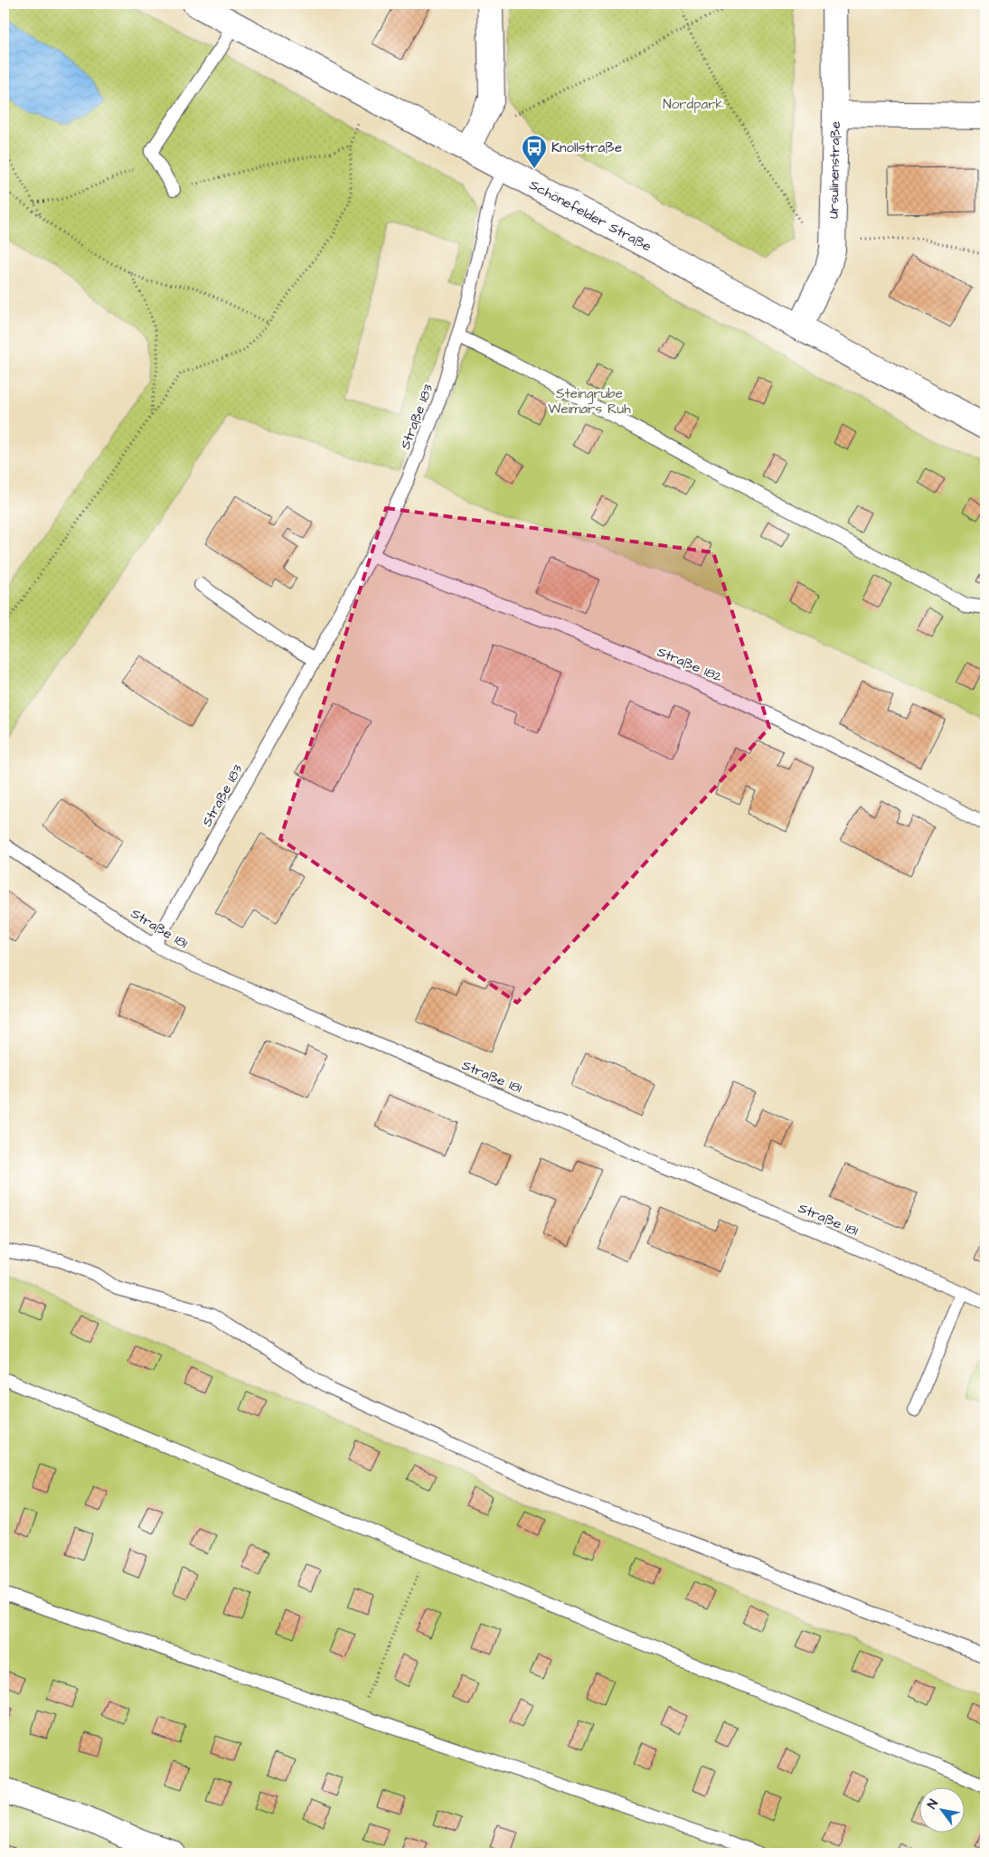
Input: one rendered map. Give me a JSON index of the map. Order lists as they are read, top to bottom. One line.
{"streets":{"street":["Ursulinenstraße","Schönefelder Straße"],"lane":["Straße 183","Straße 182","Straße 181"]},"crossings":[["Ursulinenstraße","Schönefelder Straße"],["Schönefelder Straße","Straße 183"],["Straße 183","Straße 182"],["Straße 183","Straße 181"]],"parks":["Nordpark","Steingrube Weimars Ruh"],"places":{"bus stop":["Knollstraße"]},"north":"top left"}
